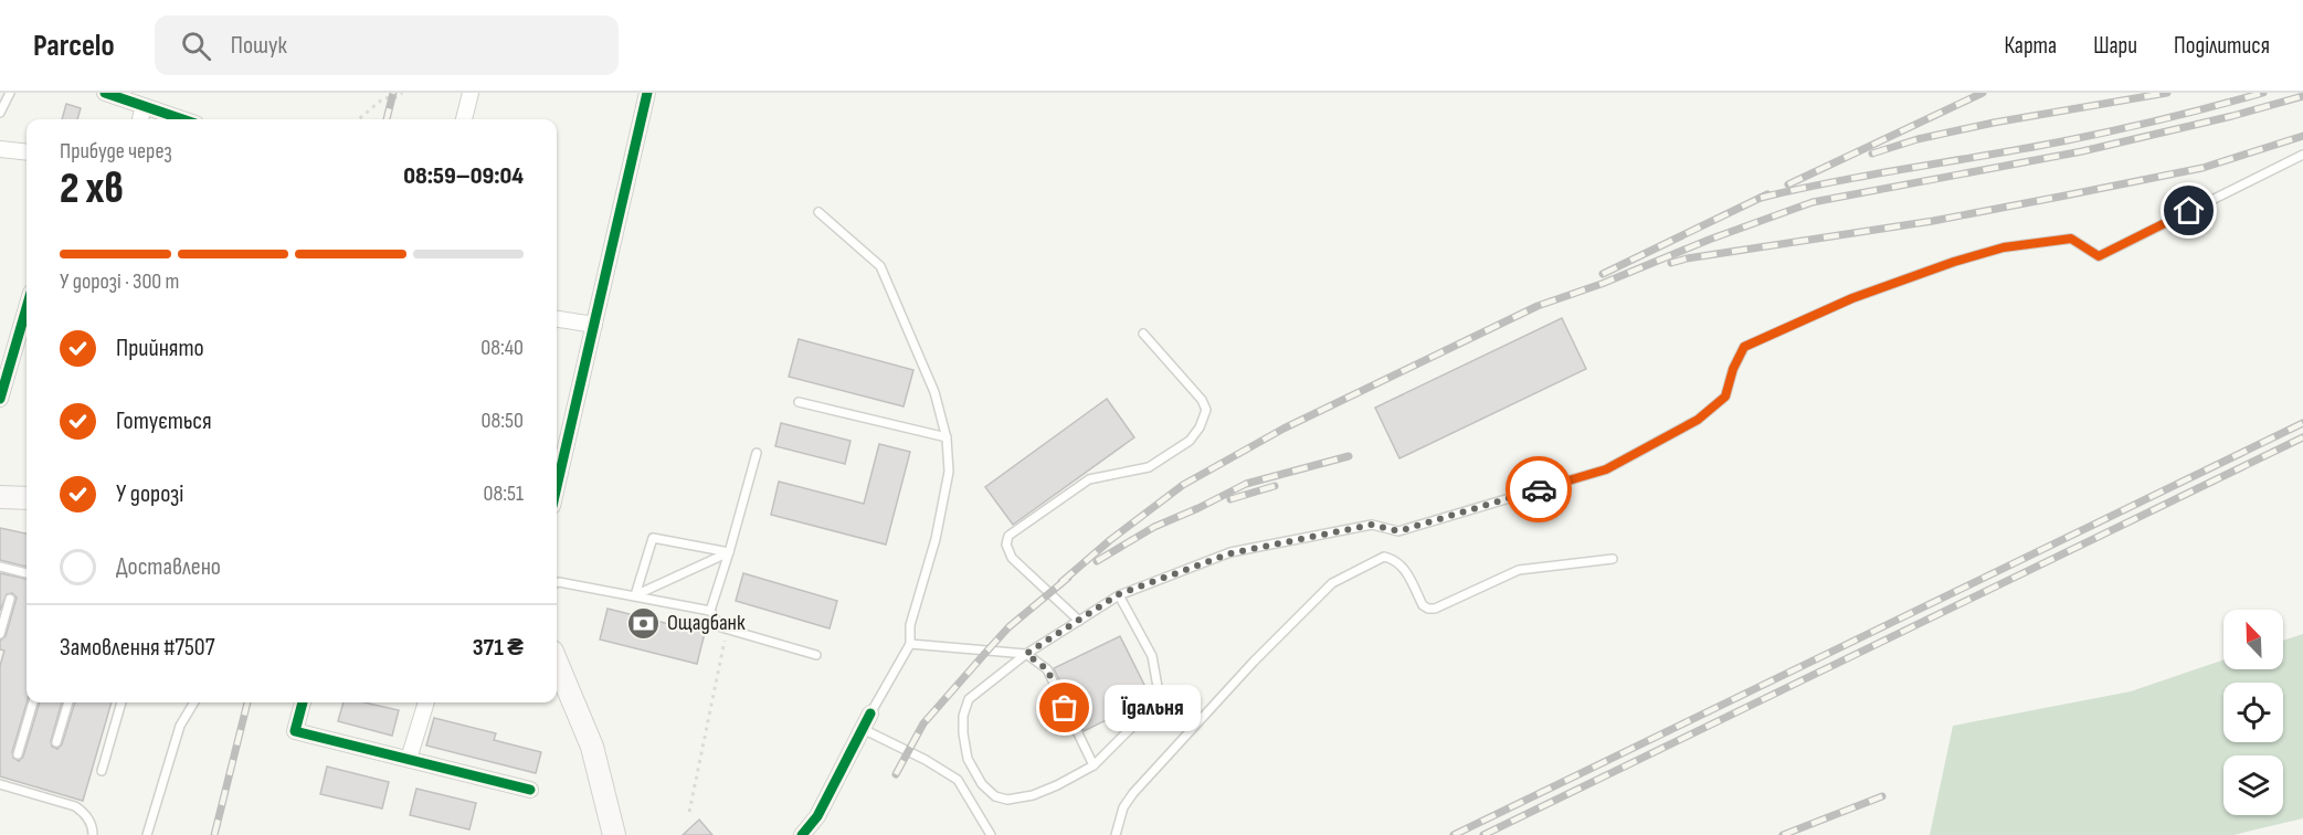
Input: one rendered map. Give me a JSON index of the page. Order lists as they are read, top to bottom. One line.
{"places":{"bank":["Ощадбанк"],"other":["Їдальня"]},"north":"top left","page":{"header":"Parcelo","search":"Пошук","nav":["Карта","Шари","Поділитися"],"heading":["2 хв","Прибуде через","08:59–09:04"],"panel":["Замовлення #7507","371 ₴"],"bar":"У дорозі · 300 m","list":[["Прийнято","08:40"],["Готується","08:50"],["У дорозі","08:51"],"Доставлено"],"bubble":"Їдальня"}}
